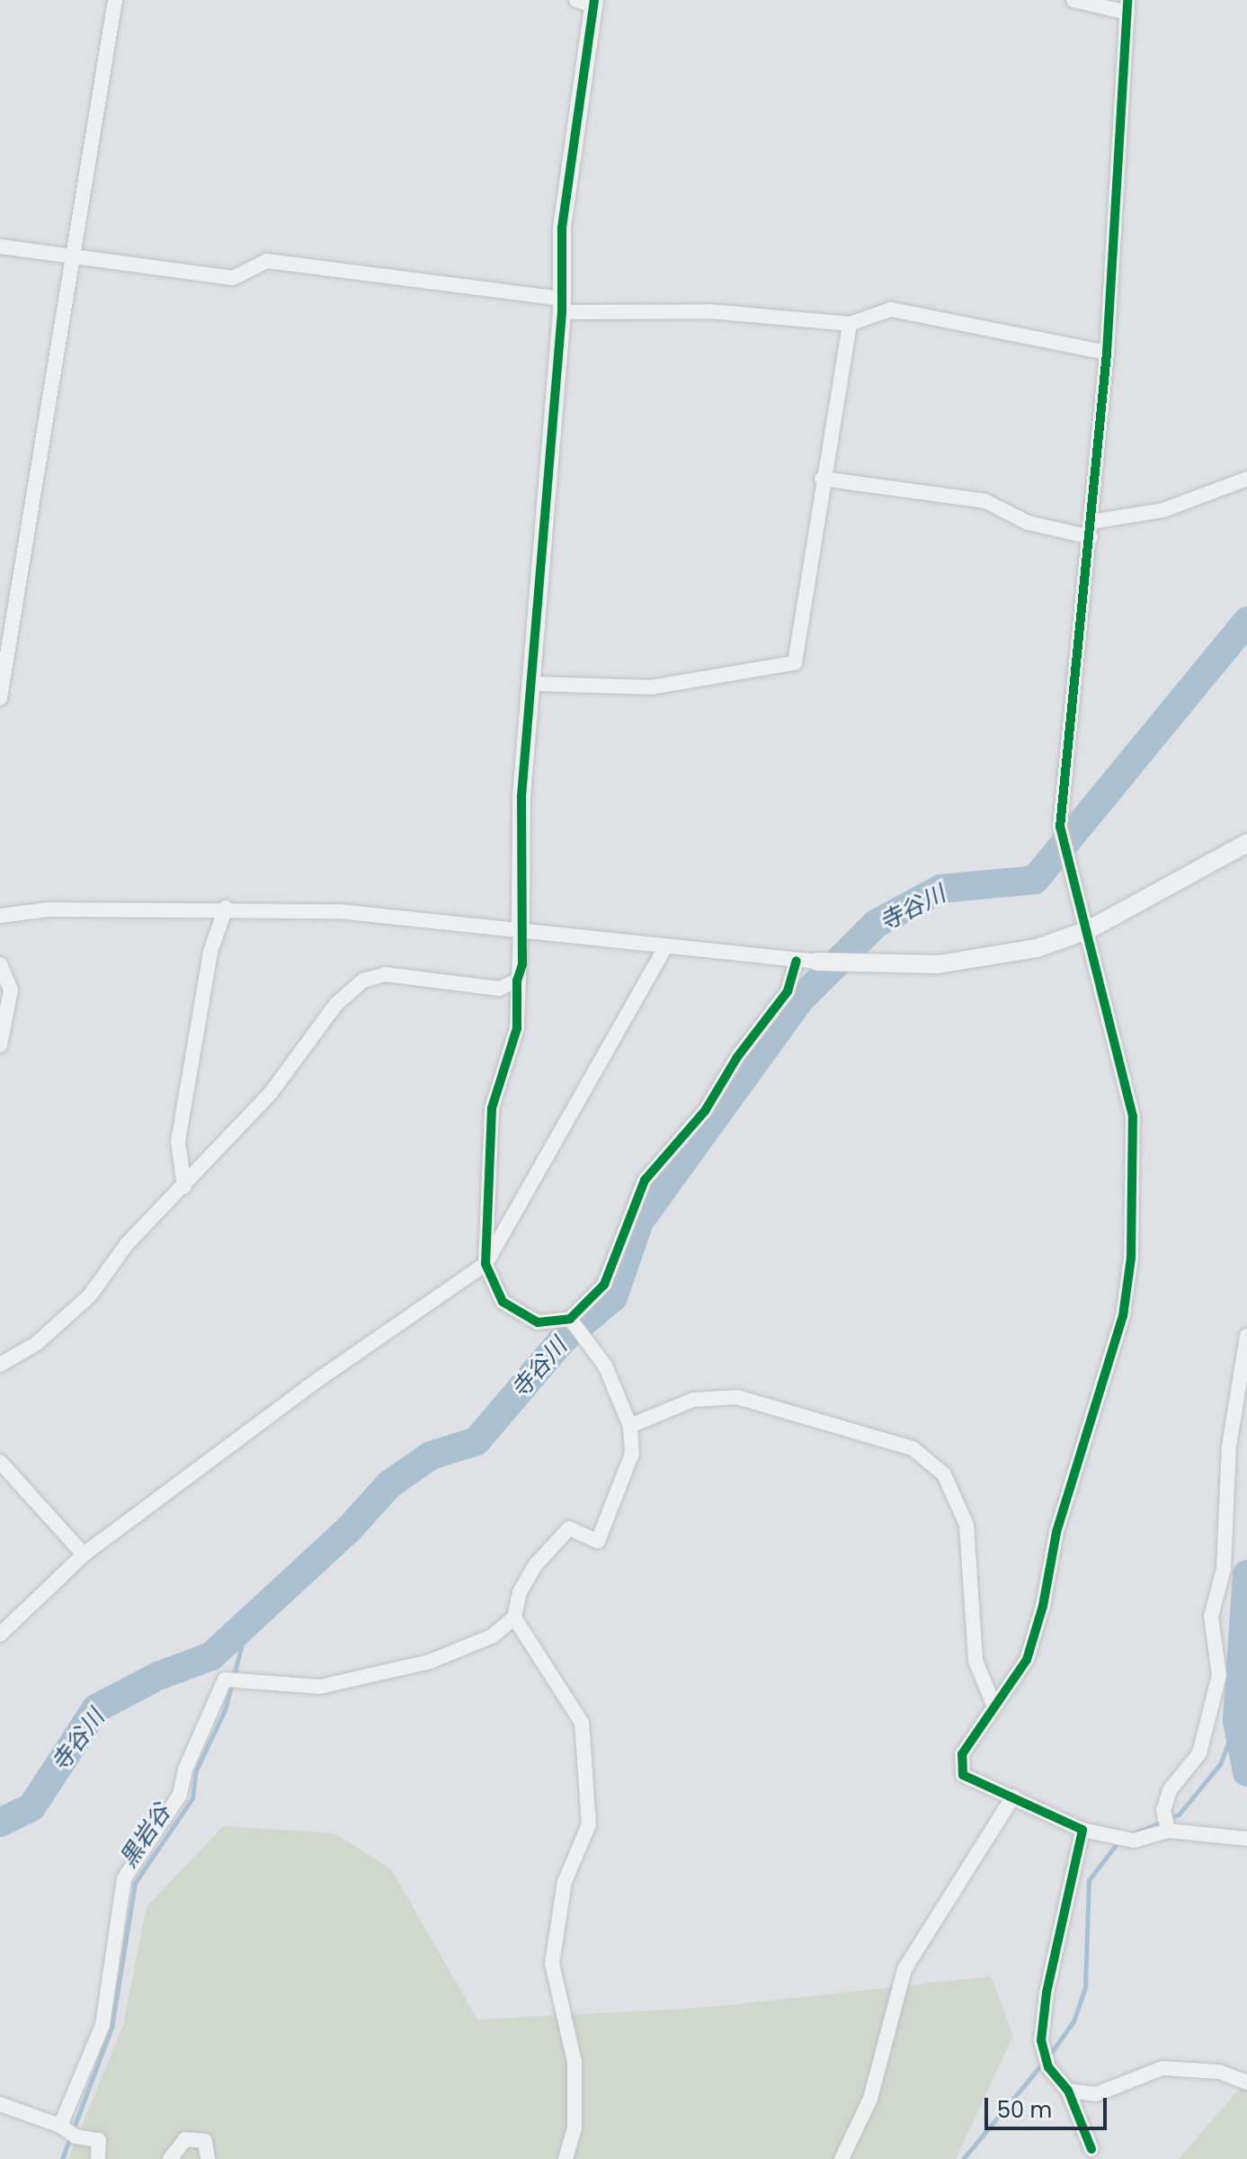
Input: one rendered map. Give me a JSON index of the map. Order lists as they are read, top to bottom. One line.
{"water":["寺谷川","黒岩谷"],"scale_bar":"50 m"}
